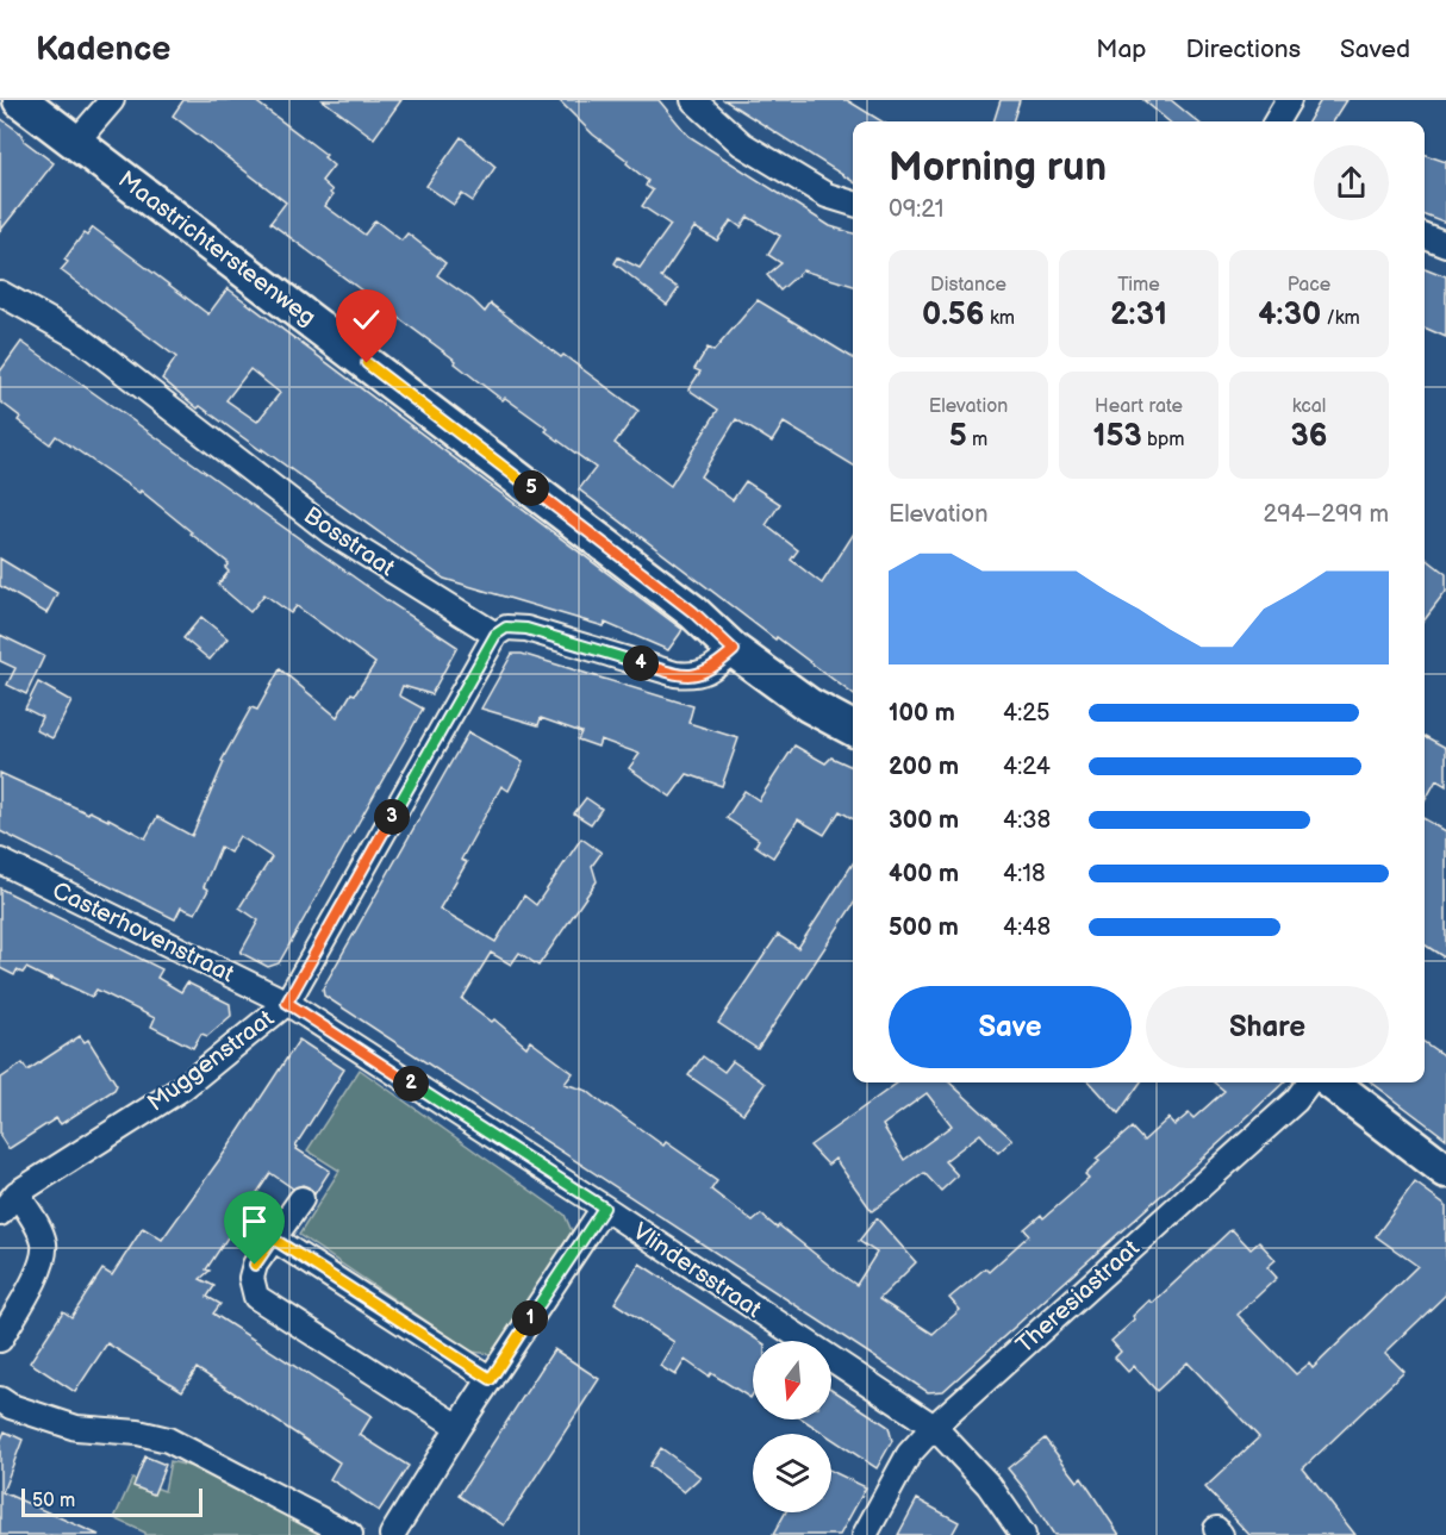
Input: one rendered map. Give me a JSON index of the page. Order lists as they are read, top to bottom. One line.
{"streets":{"main road":["Maastrichtersteenweg"],"street":["Bosstraat","Casterhovenstraat","Muggenstraat","Vlindersstraat","Theresiastraat"]},"crossings":[["Bosstraat","Muggenstraat"],["Casterhovenstraat","Muggenstraat"],["Casterhovenstraat","Vlindersstraat"],["Muggenstraat","Vlindersstraat"],["Vlindersstraat","Theresiastraat"]],"scale_bar":"50 m","north":"bottom","page":{"header":"Kadence","nav":["Map","Directions","Saved"],"heading":["Morning run","09:21"],"stats":[["Distance","0.56 km"],["Time","2:31"],["Pace","4:30 /km"],["Elevation","5 m"],["Heart rate","153 bpm"],["kcal","36"]],"pins":["5","4","3","2","1"],"chart":["Elevation","294–299 m"],"list":[{"name":"100 m","note":"4:25"},{"name":"200 m","note":"4:24"},{"name":"300 m","note":"4:38"},{"name":"400 m","note":"4:18"},{"name":"500 m","note":"4:48"}],"buttons":["Save","Share"],"scale":"50 m"}}
